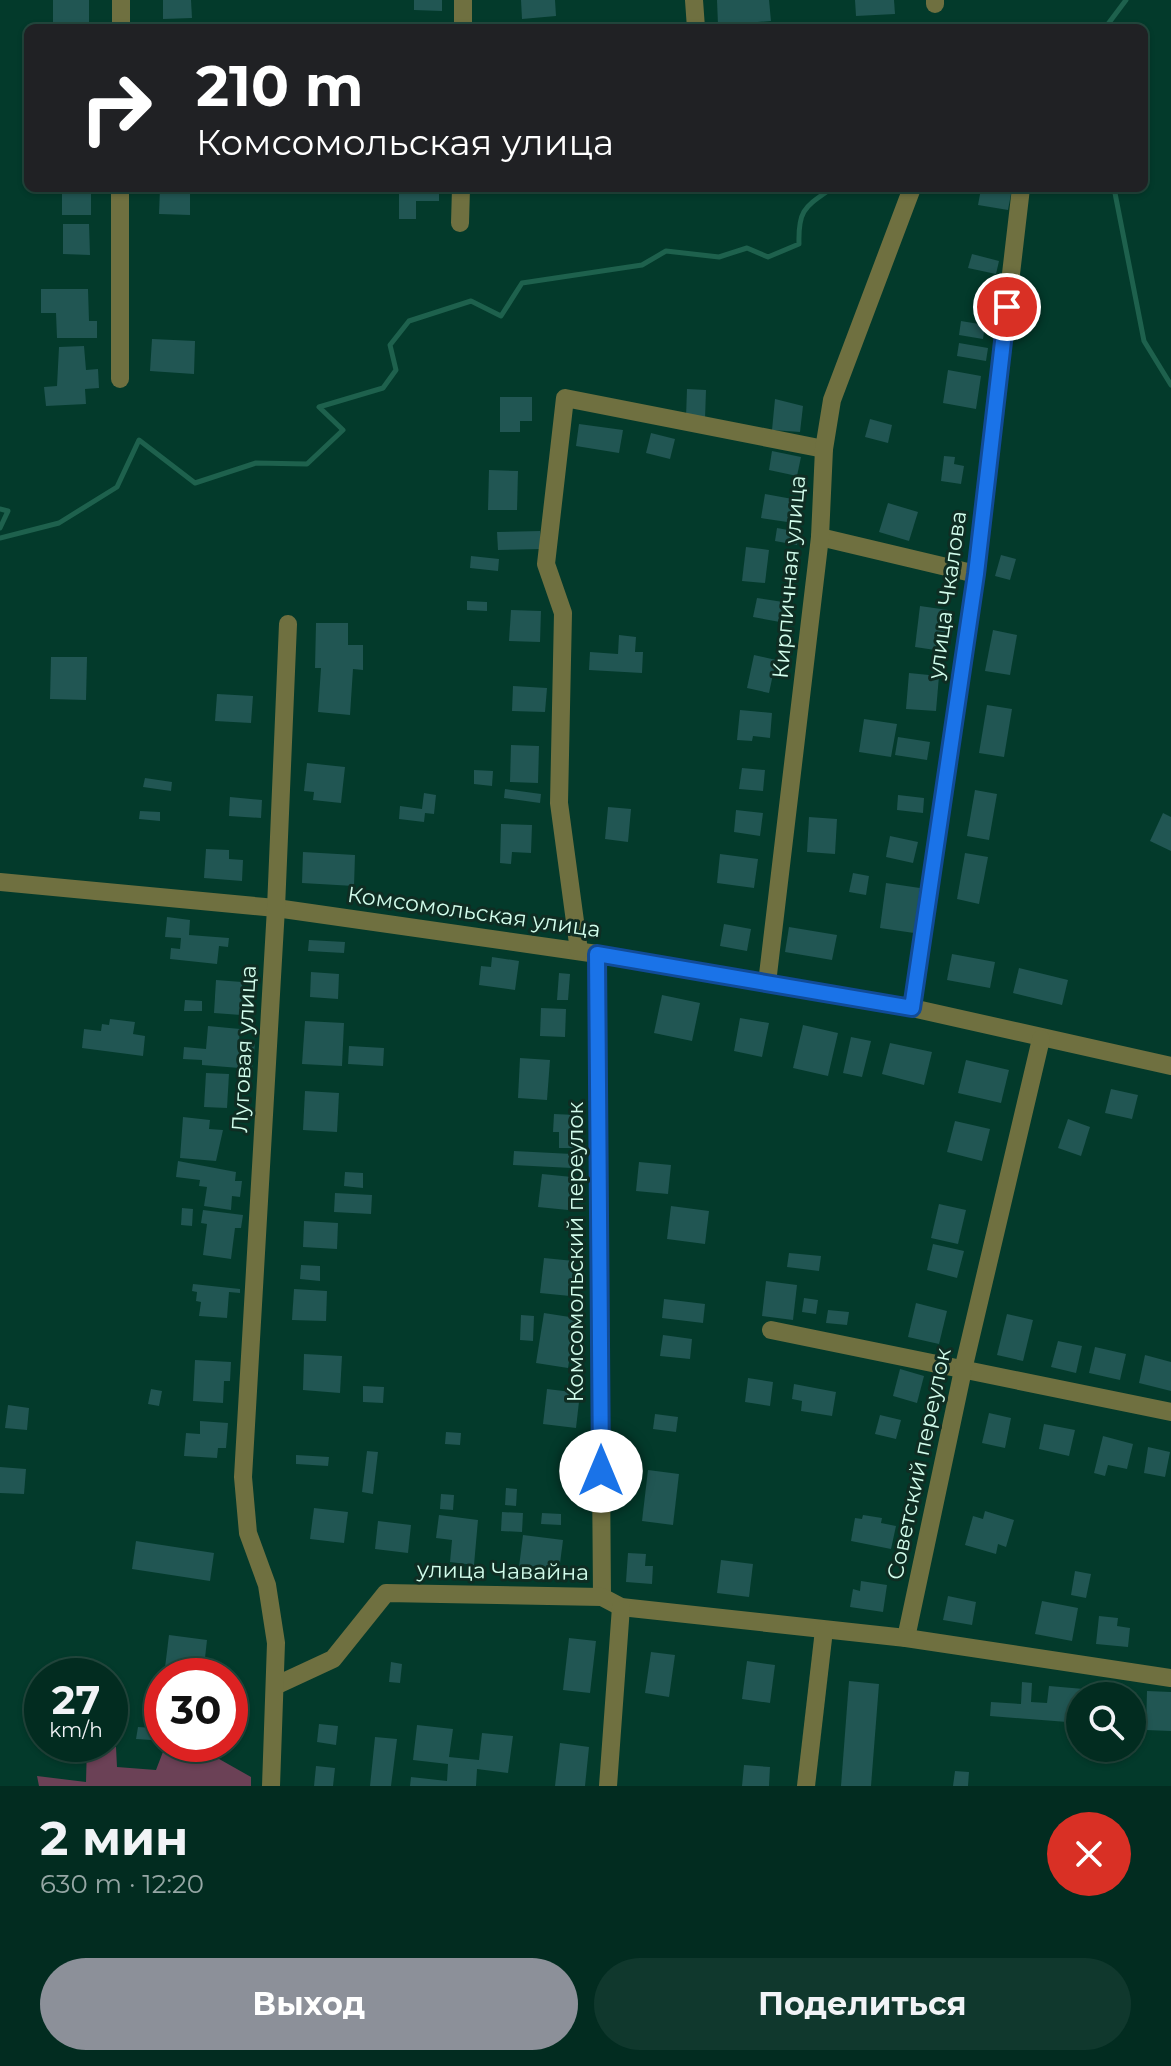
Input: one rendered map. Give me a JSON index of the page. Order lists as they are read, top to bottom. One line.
{"streets":{"street":["Кирпичная улица","улица Чкалова","Комсомольская улица","Луговая улица","Комсомольский переулок","Советский переулок","улица Чавайна"]},"crossings":[["Кирпичная улица","Комсомольская улица"],["Кирпичная улица","Комсомольский переулок"],["улица Чкалова","Комсомольская улица"],["Комсомольская улица","Луговая улица"],["Комсомольская улица","Комсомольский переулок"],["Комсомольская улица","Советский переулок"],["Луговая улица","улица Чавайна"],["Комсомольский переулок","улица Чавайна"],["Советский переулок","улица Чавайна"]],"page":{"turn":["210 m","Комсомольская улица"],"speed":"27 km/h","limit":"30","heading":["2 мин","630 m · 12:20"],"buttons":["Выход","Поделиться"]}}
